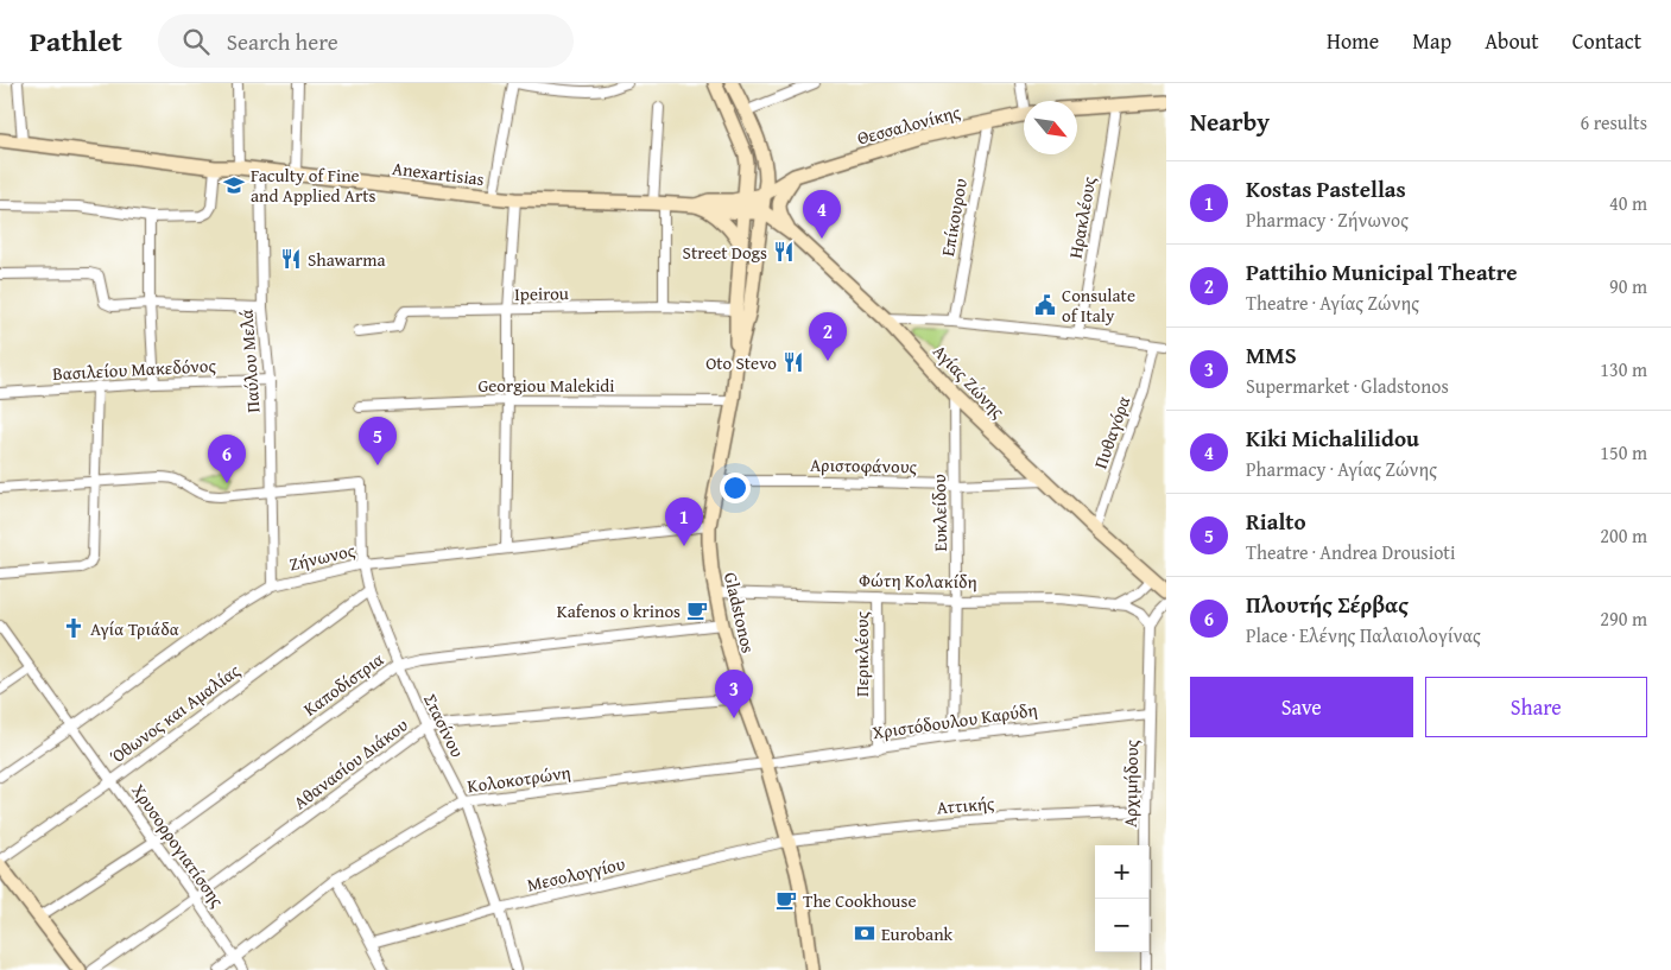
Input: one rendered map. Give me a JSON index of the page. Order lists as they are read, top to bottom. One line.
{"streets":{"main road":["Θεσσαλονίκης","Anexartisias","Αγίας Ζώνης","Gladstonos"],"street":["Επίκουρου","Ηρακλέους","Ipeirou","Παύλου Μελά","Βασιλείου Μακεδόνος","Georgiou Malekidi","Πυθαγόρα","Αριστοφάνους","Ευκλείδου","Ζήνωνος","Φώτη Κολακίδη","Περικλέους","Καποδίστρια","Όθωνος και Αμαλίας","Χριστόδουλου Καρύδη","Στασίνου","Αθανασίου Διάκου","Κολοκοτρώνη","Αρχιμήδους","Αττικής","Χρυσορρογιατίσσης","Μεσολογγίου"]},"crossings":[["Θεσσαλονίκης","Anexartisias"],["Θεσσαλονίκης","Επίκουρου"],["Θεσσαλονίκης","Gladstonos"],["Anexartisias","Παύλου Μελά"],["Anexartisias","Αγίας Ζώνης"],["Anexartisias","Gladstonos"],["Ipeirou","Gladstonos"],["Παύλου Μελά","Βασιλείου Μακεδόνος"],["Παύλου Μελά","Ζήνωνος"],["Παύλου Μελά","Στασίνου"],["Αγίας Ζώνης","Πυθαγόρα"],["Αγίας Ζώνης","Αριστοφάνους"],["Αγίας Ζώνης","Ευκλείδου"],["Αγίας Ζώνης","Gladstonos"],["Georgiou Malekidi","Gladstonos"],["Αριστοφάνους","Ευκλείδου"],["Αριστοφάνους","Gladstonos"],["Ευκλείδου","Φώτη Κολακίδη"],["Ευκλείδου","Χριστόδουλου Καρύδη"],["Ζήνωνος","Gladstonos"],["Ζήνωνος","Στασίνου"],["Ζήνωνος","Χρυσορρογιατίσσης"],["Φώτη Κολακίδη","Gladstonos"],["Φώτη Κολακίδη","Περικλέους"],["Φώτη Κολακίδη","Αρχιμήδους"],["Gladstonos","Καποδίστρια"],["Gladstonos","Χριστόδουλου Καρύδη"],["Gladstonos","Αθανασίου Διάκου"],["Gladstonos","Κολοκοτρώνη"],["Gladstonos","Αττικής"],["Gladstonos","Μεσολογγίου"],["Περικλέους","Χριστόδουλου Καρύδη"],["Καποδίστρια","Στασίνου"],["Καποδίστρια","Χρυσορρογιατίσσης"],["Όθωνος και Αμαλίας","Στασίνου"],["Όθωνος και Αμαλίας","Χρυσορρογιατίσσης"],["Χριστόδουλου Καρύδη","Κολοκοτρώνη"],["Χριστόδουλου Καρύδη","Αρχιμήδους"],["Στασίνου","Αθανασίου Διάκου"],["Στασίνου","Κολοκοτρώνη"],["Στασίνου","Μεσολογγίου"],["Αθανασίου Διάκου","Χρυσορρογιατίσσης"],["Κολοκοτρώνη","Χρυσορρογιατίσσης"],["Αρχιμήδους","Αττικής"],["Αττικής","Μεσολογγίου"]],"places":{"school or university":["Faculty of Fine and Applied Arts"],"restaurant":["Street Dogs","Shawarma","Oto Stevo"],"public building":["Consulate of Italy"],"cafe":["Kafenos o krinos","The Cookhouse"],"church":["Αγία Τριάδα"],"bank":["Eurobank"]},"north":"bottom right","page":{"header":"Pathlet","search":"Search here","nav":["Home","Map","About","Contact"],"heading":["Nearby","6 results"],"list":[{"mark":"1","name":"Kostas Pastellas","note":"Pharmacy · Ζήνωνος","value":"40 m"},{"mark":"2","name":"Pattihio Municipal Theatre","note":"Theatre · Αγίας Ζώνης","value":"90 m"},{"mark":"3","name":"MMS","note":"Supermarket · Gladstonos","value":"130 m"},{"mark":"4","name":"Kiki Michalilidou","note":"Pharmacy · Αγίας Ζώνης","value":"150 m"},{"mark":"5","name":"Rialto","note":"Theatre · Andrea Drousioti","value":"200 m"},{"mark":"6","name":"Πλουτής Σέρβας","note":"Place · Ελένης Παλαιολογίνας","value":"290 m"}],"pins":["4","2","5","6","1","3"],"buttons":["Save","Share"],"map_buttons":["+","−"]}}
